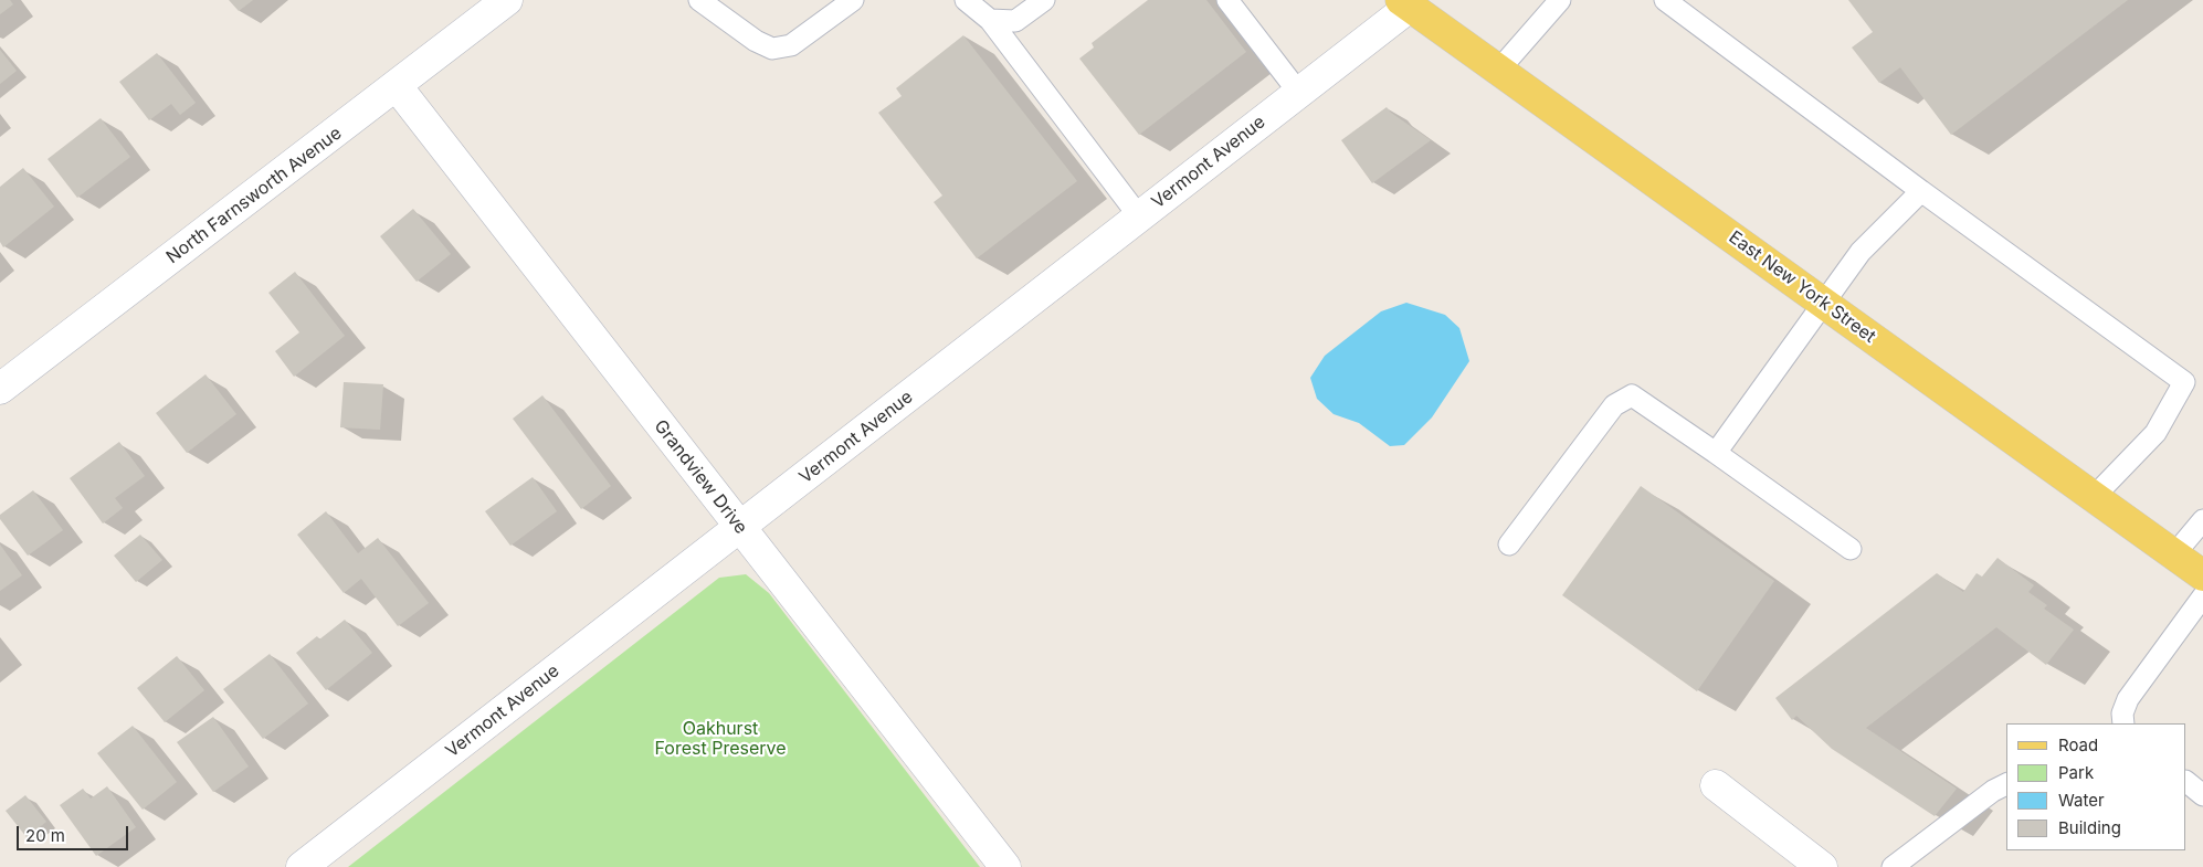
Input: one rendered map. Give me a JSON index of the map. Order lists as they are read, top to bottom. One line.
{"streets":{"main road":["East New York Street"],"street":["Vermont Avenue","North Farnsworth Avenue","Grandview Drive"]},"crossings":[["Vermont Avenue","East New York Street"],["Vermont Avenue","Grandview Drive"],["North Farnsworth Avenue","Grandview Drive"]],"parks":["Oakhurst Forest Preserve"],"legend":["Road","Park","Water","Building"],"scale_bar":"20 m"}
